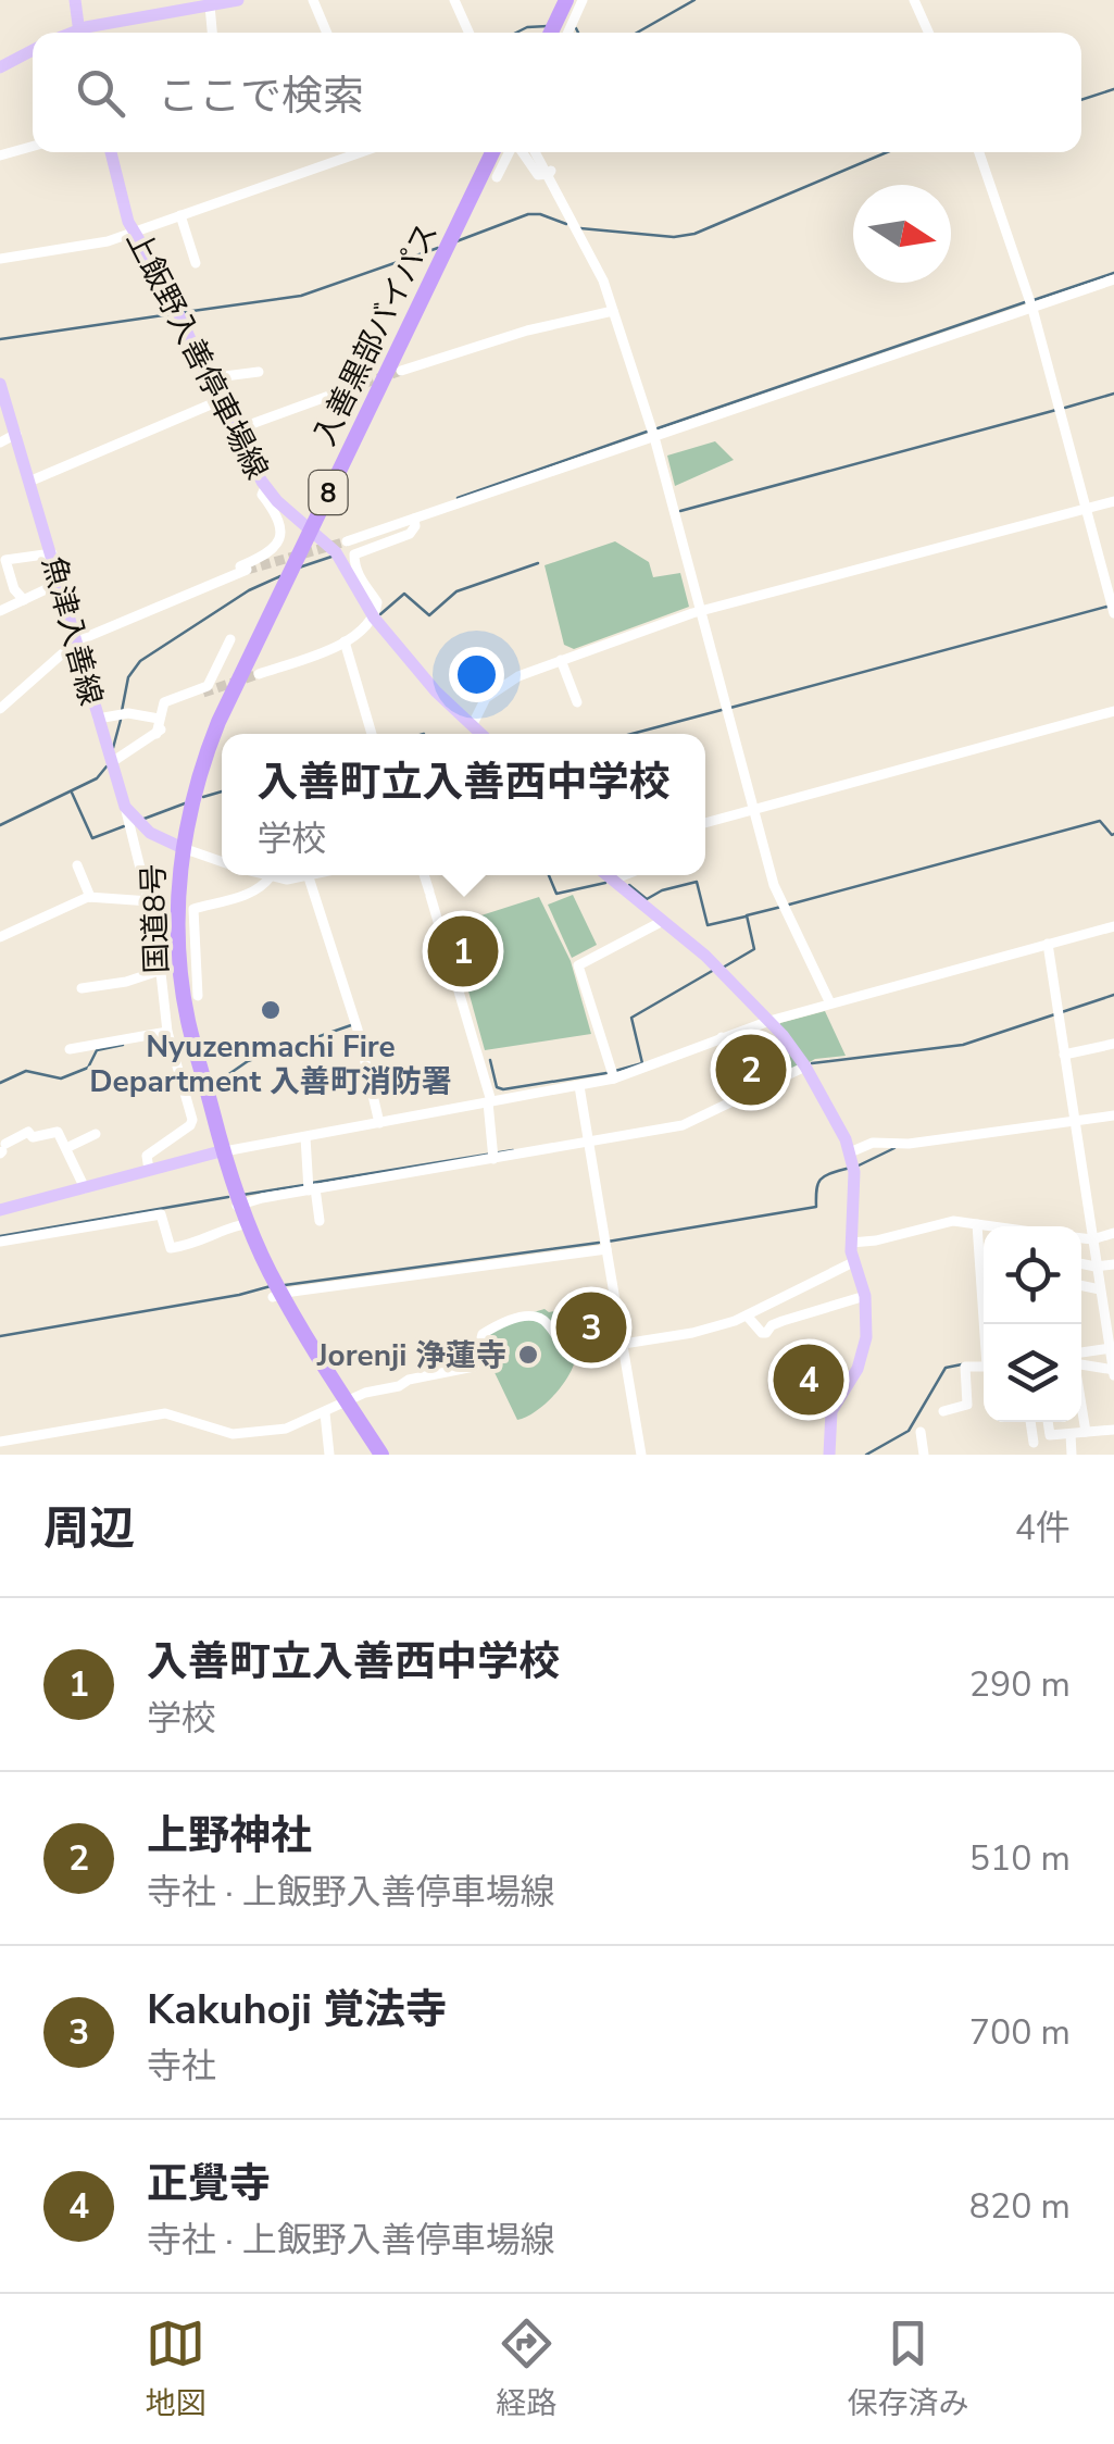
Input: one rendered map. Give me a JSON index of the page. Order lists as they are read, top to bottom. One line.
{"streets":{"highway":["入善黒部バイパス","8","国道8号"],"main road":["上飯野入善停車場線","魚津入善線"]},"crossings":[["入善黒部バイパス","上飯野入善停車場線"],["入善黒部バイパス","国道8号"]],"places":["Nyuzenmachi Fire Department 入善町消防署","Jorenji 浄蓮寺"],"north":"right","page":{"search":"ここで検索","popup":["入善町立入善西中学校","学校"],"pins":["1","2","3","4"],"heading":["周辺","4件"],"list":[{"mark":"1","name":"入善町立入善西中学校","note":"学校","value":"290 m"},{"mark":"2","name":"上野神社","note":"寺社 · 上飯野入善停車場線","value":"510 m"},{"mark":"3","name":"Kakuhoji 覚法寺","note":"寺社","value":"700 m"},{"mark":"4","name":"正覺寺","note":"寺社 · 上飯野入善停車場線","value":"820 m"}],"nav":["地図","経路","保存済み"]}}
